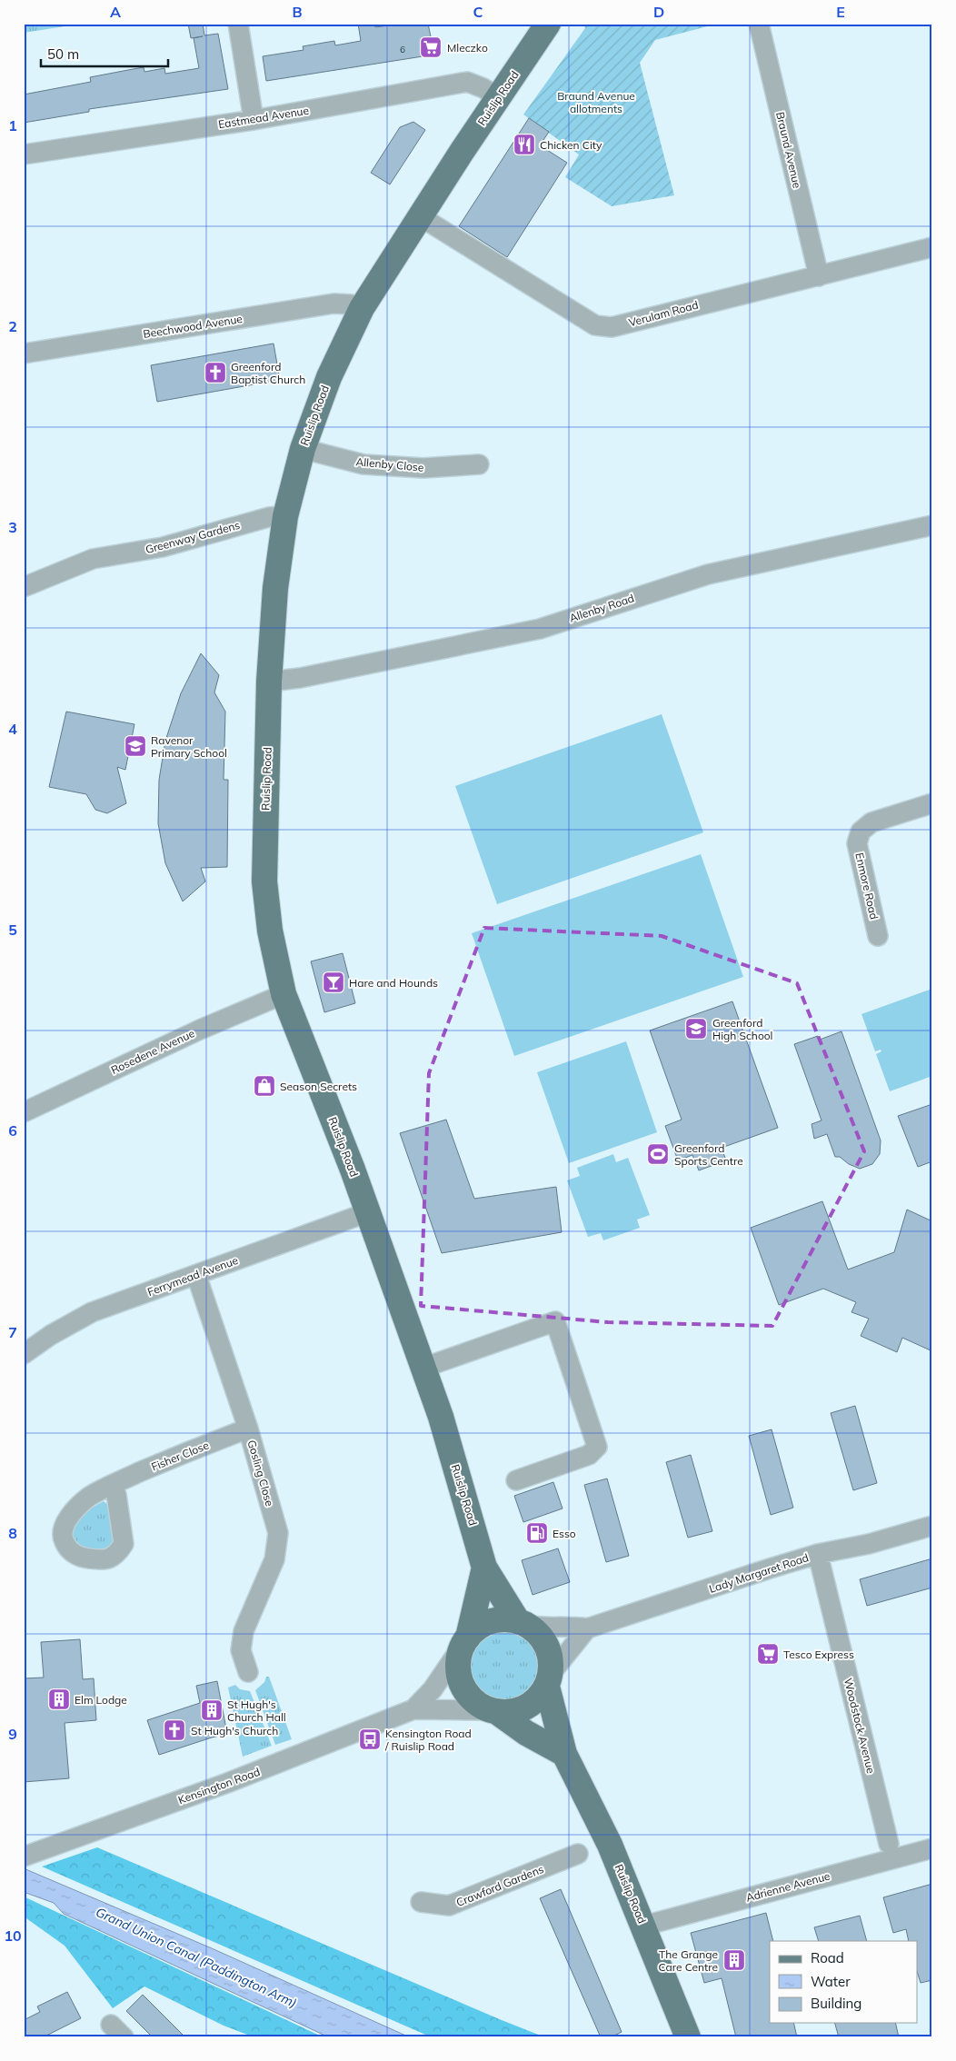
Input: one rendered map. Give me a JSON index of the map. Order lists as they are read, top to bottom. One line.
{"streets":{"main road":["Ruislip Road"],"street":["Eastmead Avenue","Braund Avenue","Verulam Road","Beechwood Avenue","Allenby Close","Greenway Gardens","Allenby Road","Enmore Road","Rosedene Avenue","Ferrymead Avenue","Fisher Close","Gosling Close","Lady Margaret Road","Woodstock Avenue","Kensington Road","Crawford Gardens","Adrienne Avenue"]},"crossings":[["Ruislip Road","Eastmead Avenue"],["Ruislip Road","Verulam Road"],["Ruislip Road","Beechwood Avenue"],["Ruislip Road","Allenby Close"],["Ruislip Road","Greenway Gardens"],["Ruislip Road","Allenby Road"],["Ruislip Road","Rosedene Avenue"],["Ruislip Road","Ferrymead Avenue"],["Ruislip Road","Lady Margaret Road"],["Ruislip Road","Kensington Road"],["Ruislip Road","Adrienne Avenue"],["Braund Avenue","Verulam Road"],["Ferrymead Avenue","Gosling Close"],["Fisher Close","Gosling Close"],["Lady Margaret Road","Woodstock Avenue"],["Lady Margaret Road","Kensington Road"]],"water":["Grand Union Canal (Paddington Arm)"],"parks":["Braund Avenue allotments"],"places":{"supermarket":["Mleczko","Tesco Express"],"restaurant":["Chicken City"],"church":["Greenford Baptist Church","St Hugh's Church"],"school or university":["Ravenor Primary School","Greenford High School"],"bar":["Hare and Hounds"],"shop":["Season Secrets"],"sports":["Greenford Sports Centre"],"fuel station":["Esso"],"building":["Elm Lodge","St Hugh's Church Hall","The Grange Care Centre"],"bus stop":["Kensington Road / Ruislip Road"]},"house_numbers":["6"],"legend":["Road","Water","Building"],"scale_bar":"50 m","grid":{"columns":["A","B","C","D","E"],"rows":["1","2","3","4","5","6","7","8","9","10"]}}
